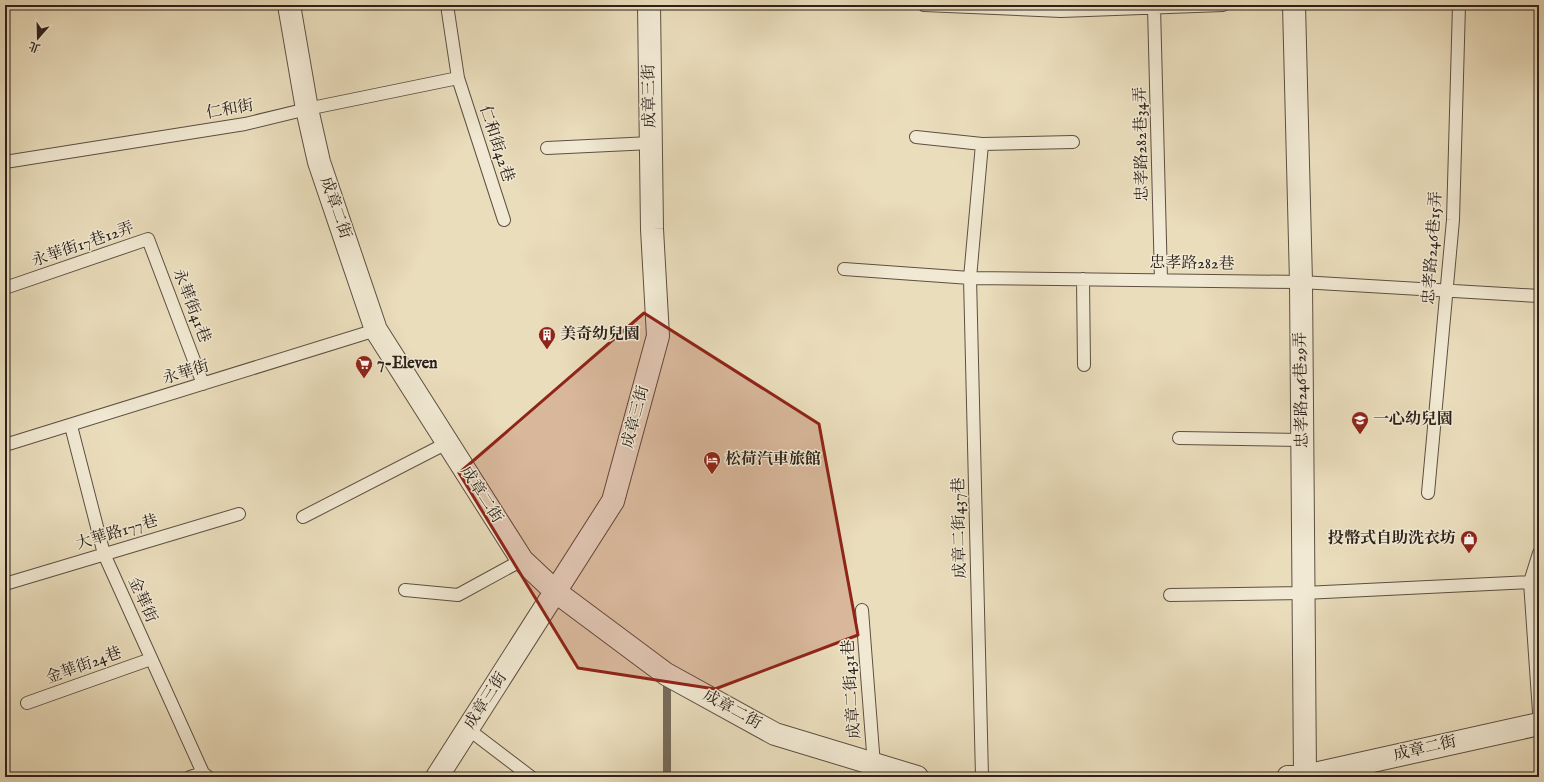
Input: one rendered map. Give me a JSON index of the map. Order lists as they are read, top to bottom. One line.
{"streets":{"street":["成章三街","成章二街","忠孝路246巷29弄"],"lane":["仁和街","仁和街42巷","忠孝路282巷34弄","永華街17巷12弄","忠孝路246巷15弄","忠孝路282巷","永華街41巷","永華街","成章二街437巷","大華路177巷","金華街","金華街24巷","成章二街431巷"]},"crossings":[["成章三街","成章二街"],["仁和街","仁和街42巷"],["仁和街","成章二街"],["忠孝路282巷34弄","忠孝路282巷"],["成章二街","永華街"],["成章二街","忠孝路246巷29弄"],["成章二街","成章二街431巷"],["永華街17巷12弄","永華街41巷"],["忠孝路246巷15弄","忠孝路282巷"],["忠孝路282巷","忠孝路246巷29弄"],["忠孝路282巷","成章二街437巷"],["永華街41巷","永華街"],["永華街","金華街"],["大華路177巷","金華街"],["金華街","金華街24巷"]],"places":{"building":["美奇幼兒園"],"supermarket":["7-Eleven"],"school or university":["一心幼兒園"],"hotel":["松荷汽車旅館"],"shop":["投幣式自助洗衣坊"]},"north":"bottom"}
